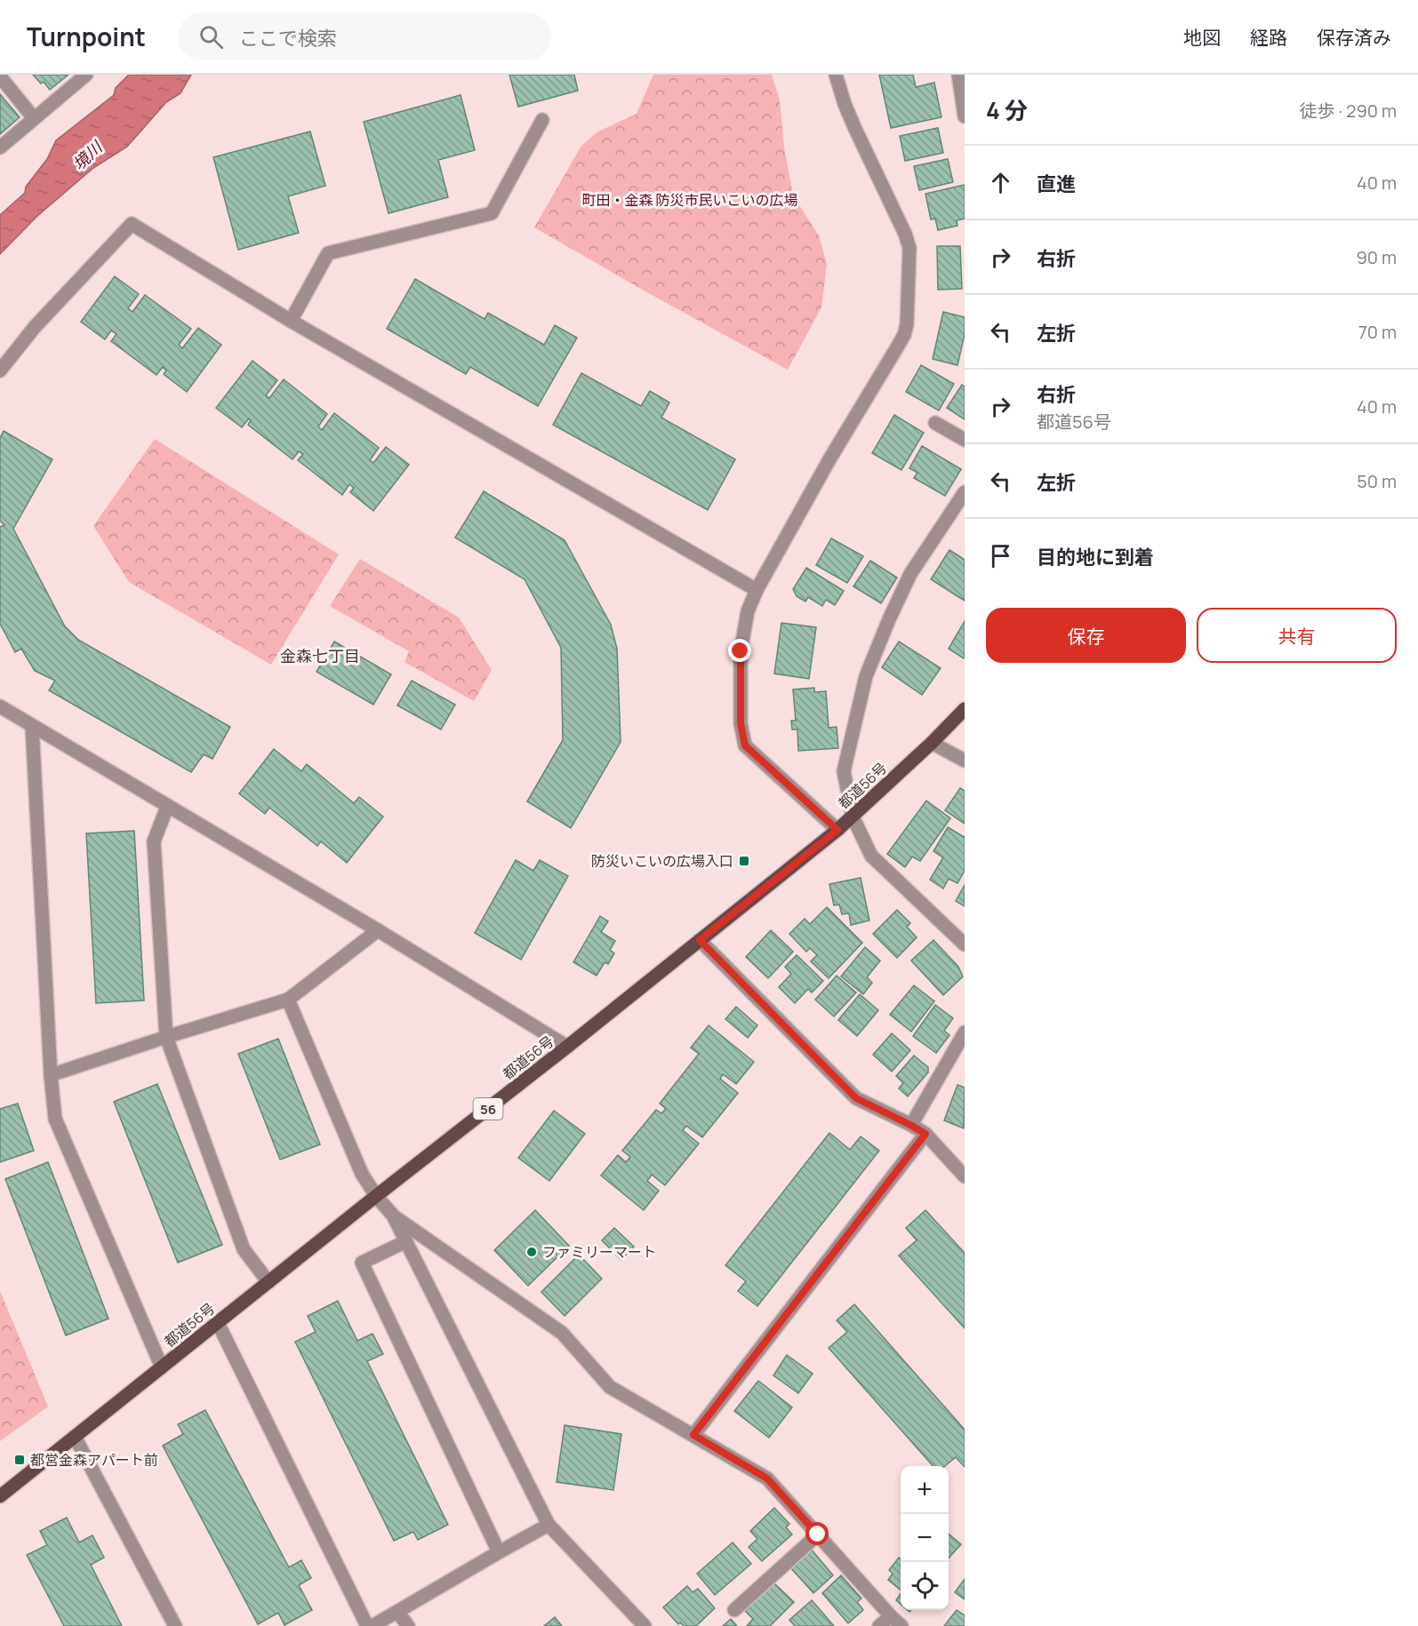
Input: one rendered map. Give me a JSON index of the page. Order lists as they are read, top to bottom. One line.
{"streets":{"main road":["都道56号","56"]},"districts":["金森七丁目"],"water":["境川"],"parks":["町田・金森 防災市民いこいの広場"],"places":{"transit":["防災いこいの広場入口","都営金森アパート前"],"other":["ファミリーマート"]},"page":{"header":"Turnpoint","search":"ここで検索","nav":["地図","経路","保存済み"],"heading":["4 分","徒歩 · 290 m"],"list":[["直進","40 m"],["右折","90 m"],["左折","70 m"],["右折","都道56号","40 m"],["左折","50 m"],"目的地に到着"],"buttons":["保存","共有"],"map_buttons":["+","−"]}}
